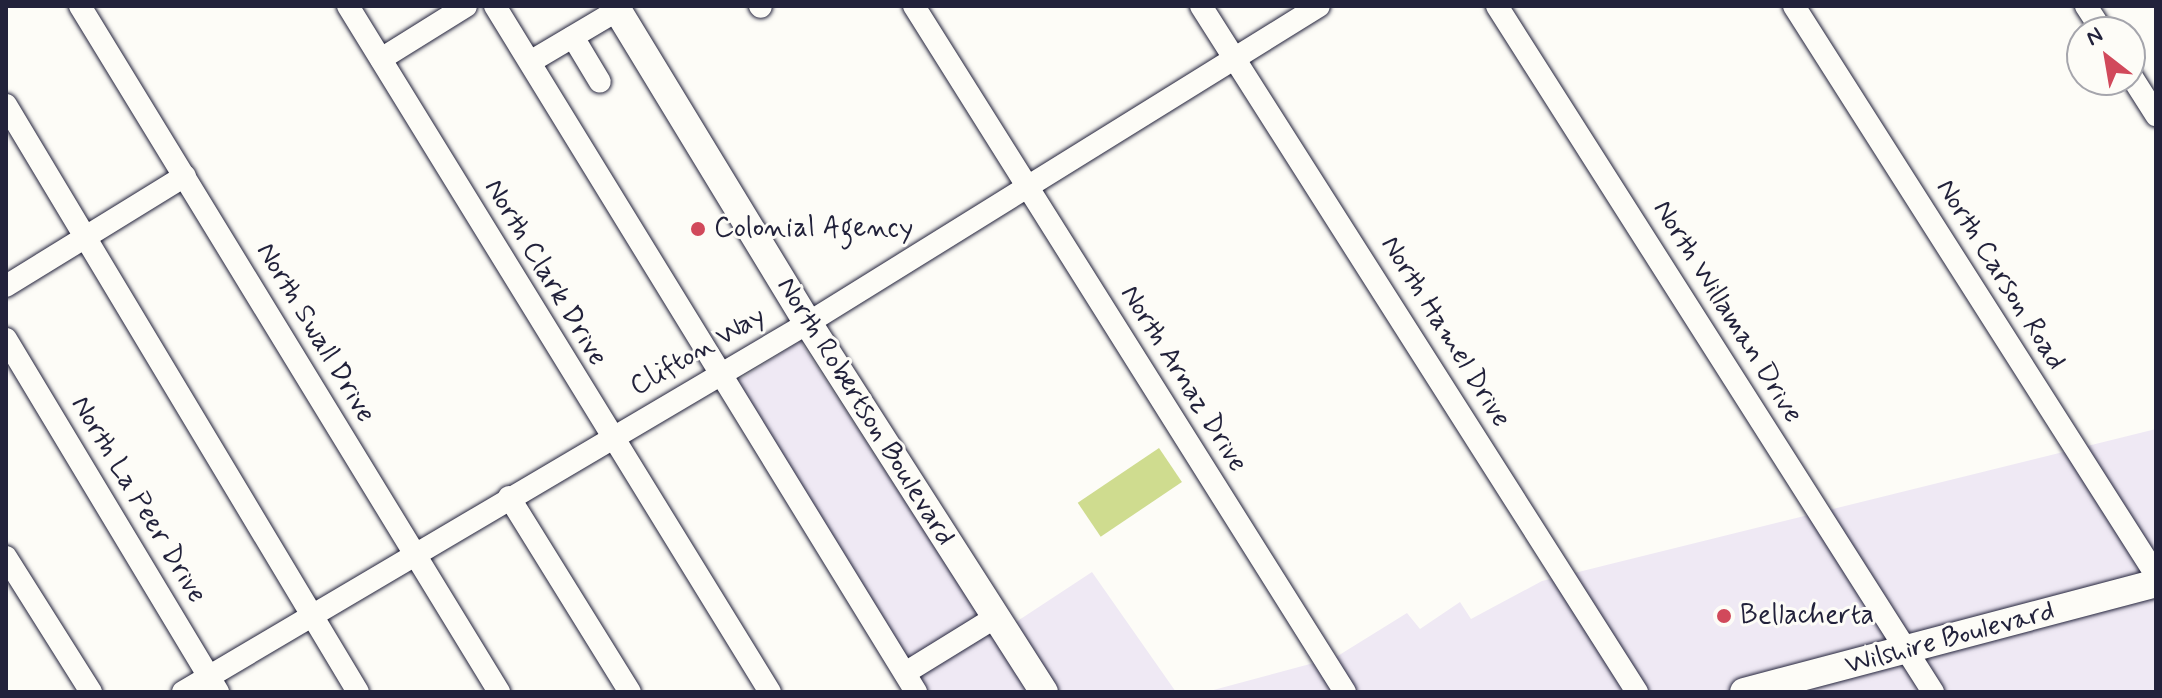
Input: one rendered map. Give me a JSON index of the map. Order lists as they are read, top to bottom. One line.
{"streets":{"main road":["North Robertson Boulevard","Wilshire Boulevard"],"street":["North Clark Drive","North Carson Road","North Willaman Drive","North Hamel Drive","North Swall Drive","Clifton Way","North Arnaz Drive","North La Peer Drive"]},"crossings":[["North Clark Drive","Clifton Way"],["North Willaman Drive","Wilshire Boulevard"],["North Hamel Drive","Clifton Way"],["North Swall Drive","Clifton Way"],["Clifton Way","North Arnaz Drive"],["Clifton Way","North Robertson Boulevard"],["Clifton Way","North La Peer Drive"]],"places":["Colonial Agency","Bellacherta"],"north":"top left"}
